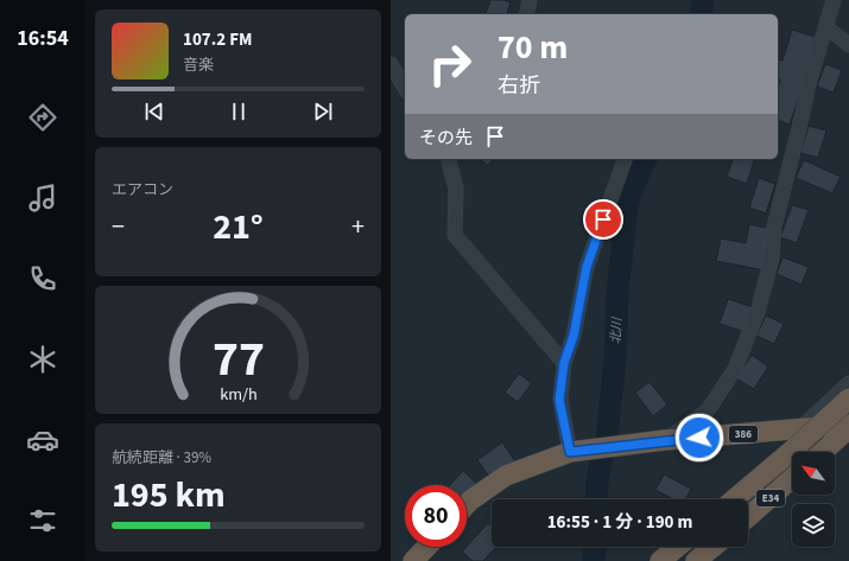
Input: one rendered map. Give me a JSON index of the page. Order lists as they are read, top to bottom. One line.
{"streets":{"highway":["386","E34"]},"water":["北川"],"north":"top left","page":{"tabs":"16:54","turn":["70 m","右折"],"song":["107.2 FM","音楽"],"then":"その先","tile":["エアコン",["航続距離 · 39%","195 km"]],"heat":["−","21°","+"],"limit":"80","trip":"16:55 · 1 分 · 190 m","gauge":["77","km/h"]}}
